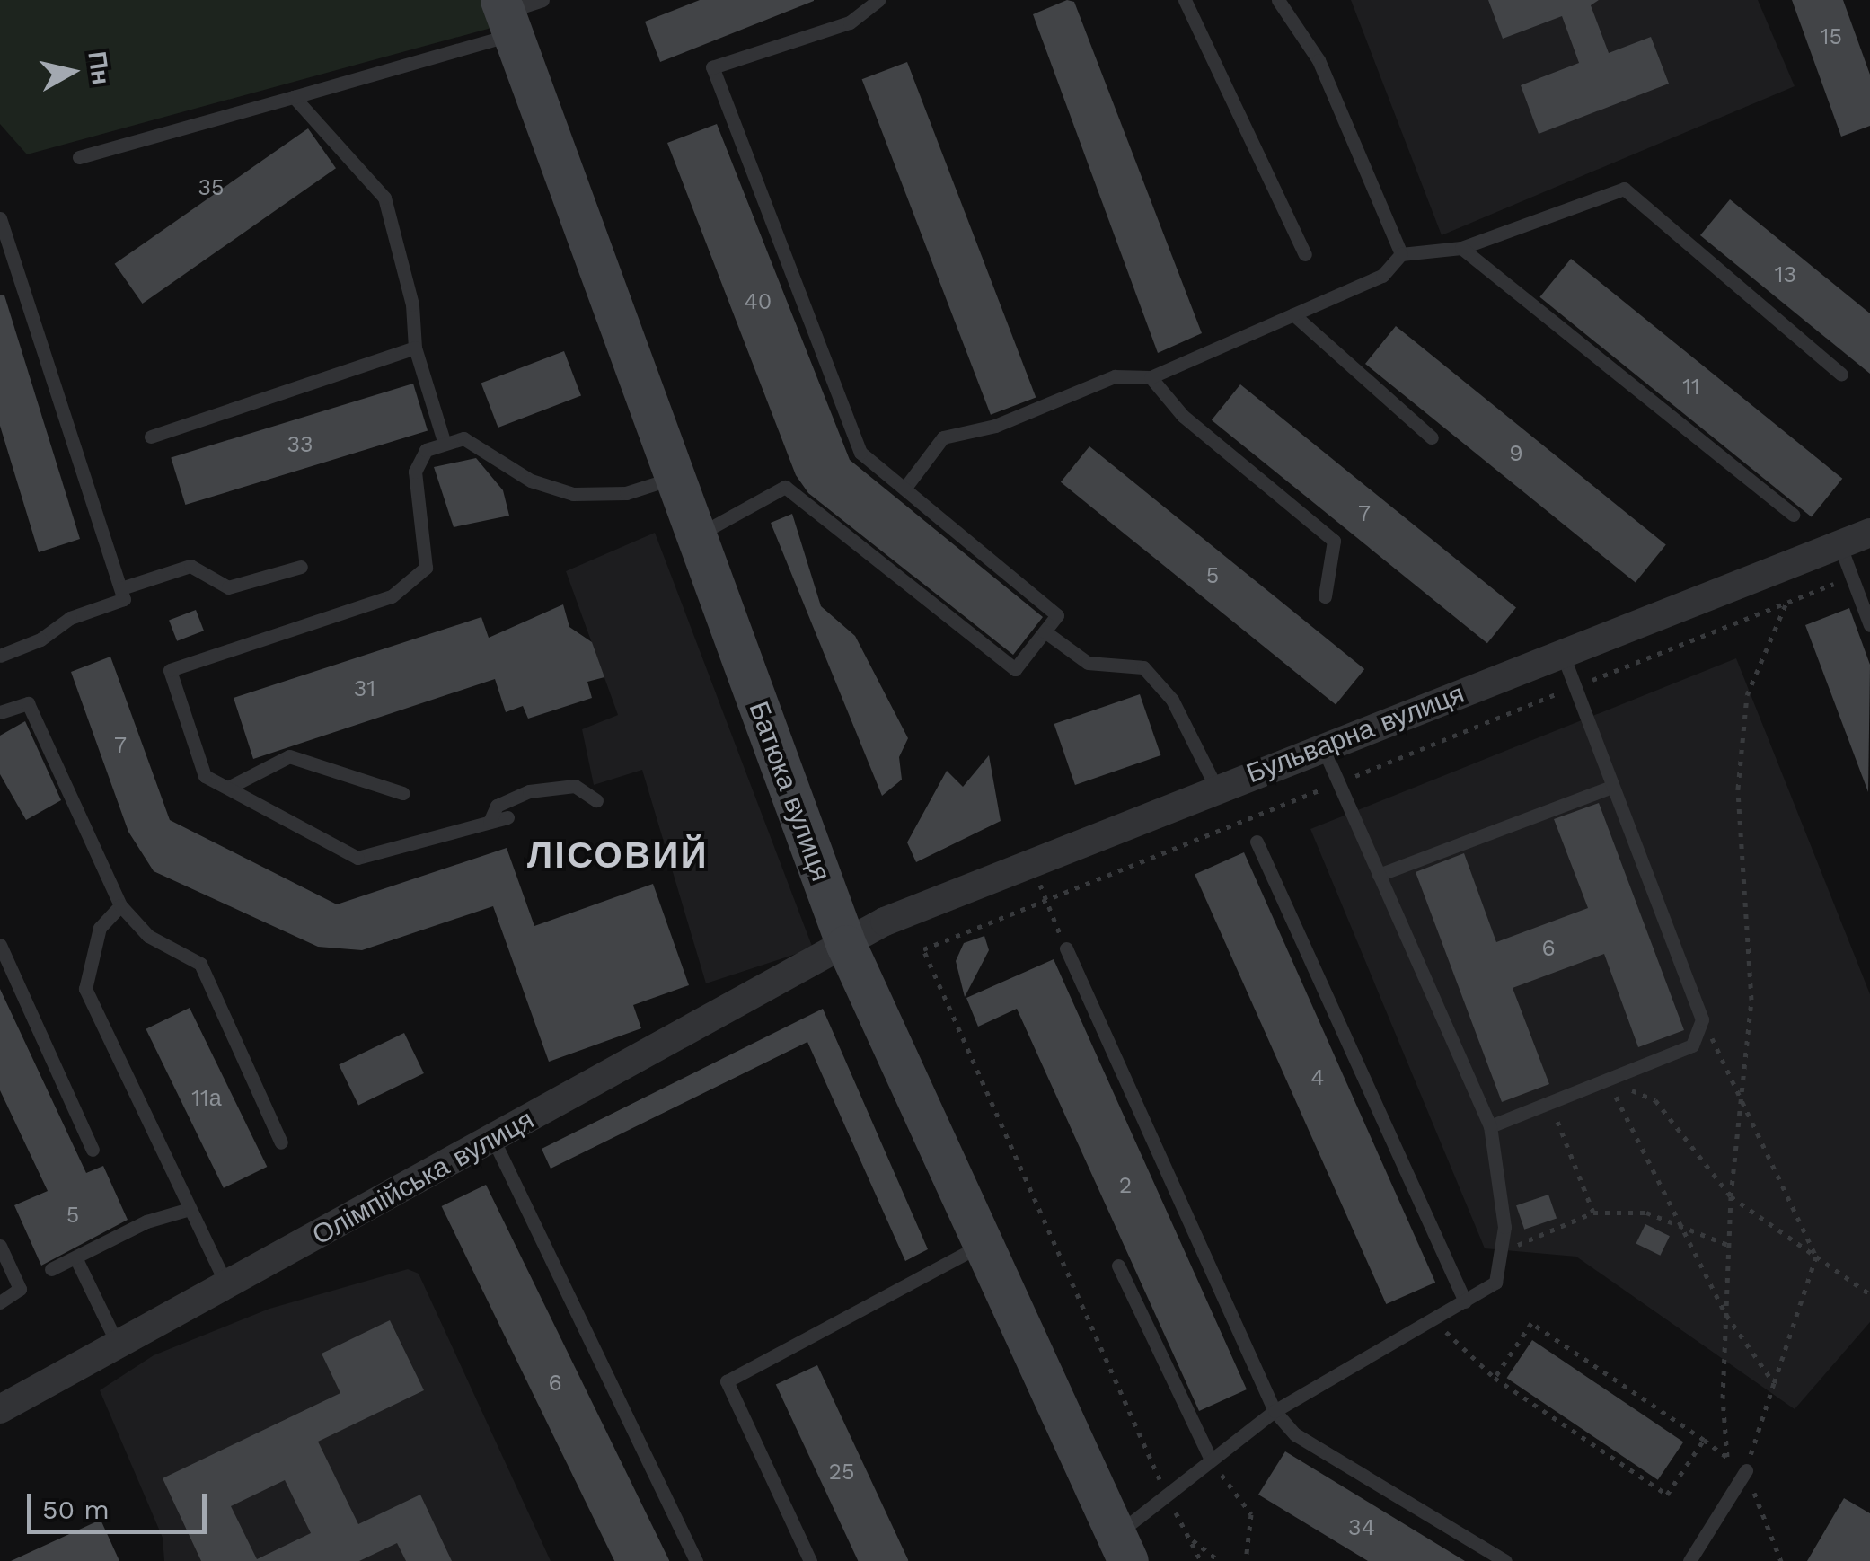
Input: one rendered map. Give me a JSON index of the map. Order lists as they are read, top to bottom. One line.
{"streets":{"street":["Бульварна вулиця","Батюка вулиця","Олімпійська вулиця"]},"crossings":[["Бульварна вулиця","Батюка вулиця"],["Бульварна вулиця","Олімпійська вулиця"],["Батюка вулиця","Олімпійська вулиця"]],"districts":["ЛІСОВИЙ"],"house_numbers":["15","35","13","40","11","33","9","7","5","31","7","6","4","11а","2","5","6","25","34"],"scale_bar":"50 m","north":"right"}
